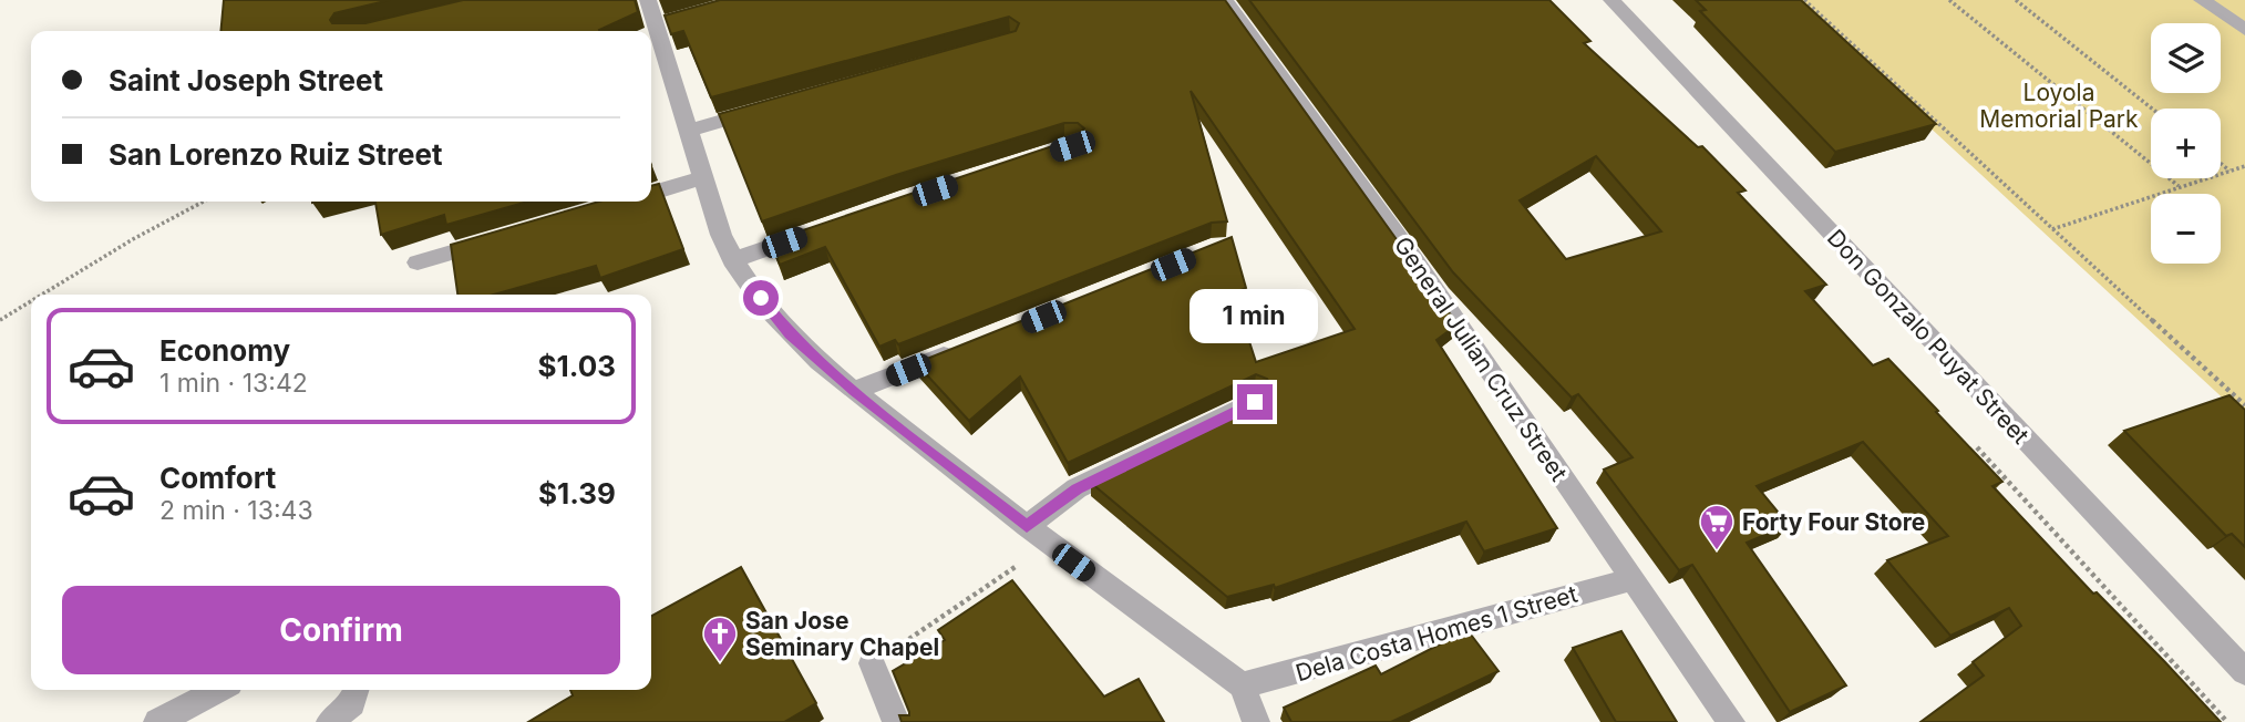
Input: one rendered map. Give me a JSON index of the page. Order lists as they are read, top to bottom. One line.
{"streets":{"street":["Don Gonzalo Puyat Street","General Julian Cruz Street","Dela Costa Homes 1 Street"]},"crossings":[["General Julian Cruz Street","Dela Costa Homes 1 Street"]],"parks":["Loyola Memorial Park"],"places":{"supermarket":["Forty Four Store"],"church":["San Jose Seminary Chapel"]},"page":{"map_buttons":["+","−"],"banner":["Saint Joseph Street","San Lorenzo Ruiz Street"],"bubble":"1 min","list":[{"name":"Economy","note":"1 min · 13:42","value":"$1.03"},{"name":"Comfort","note":"2 min · 13:43","value":"$1.39"}],"buttons":"Confirm"}}
